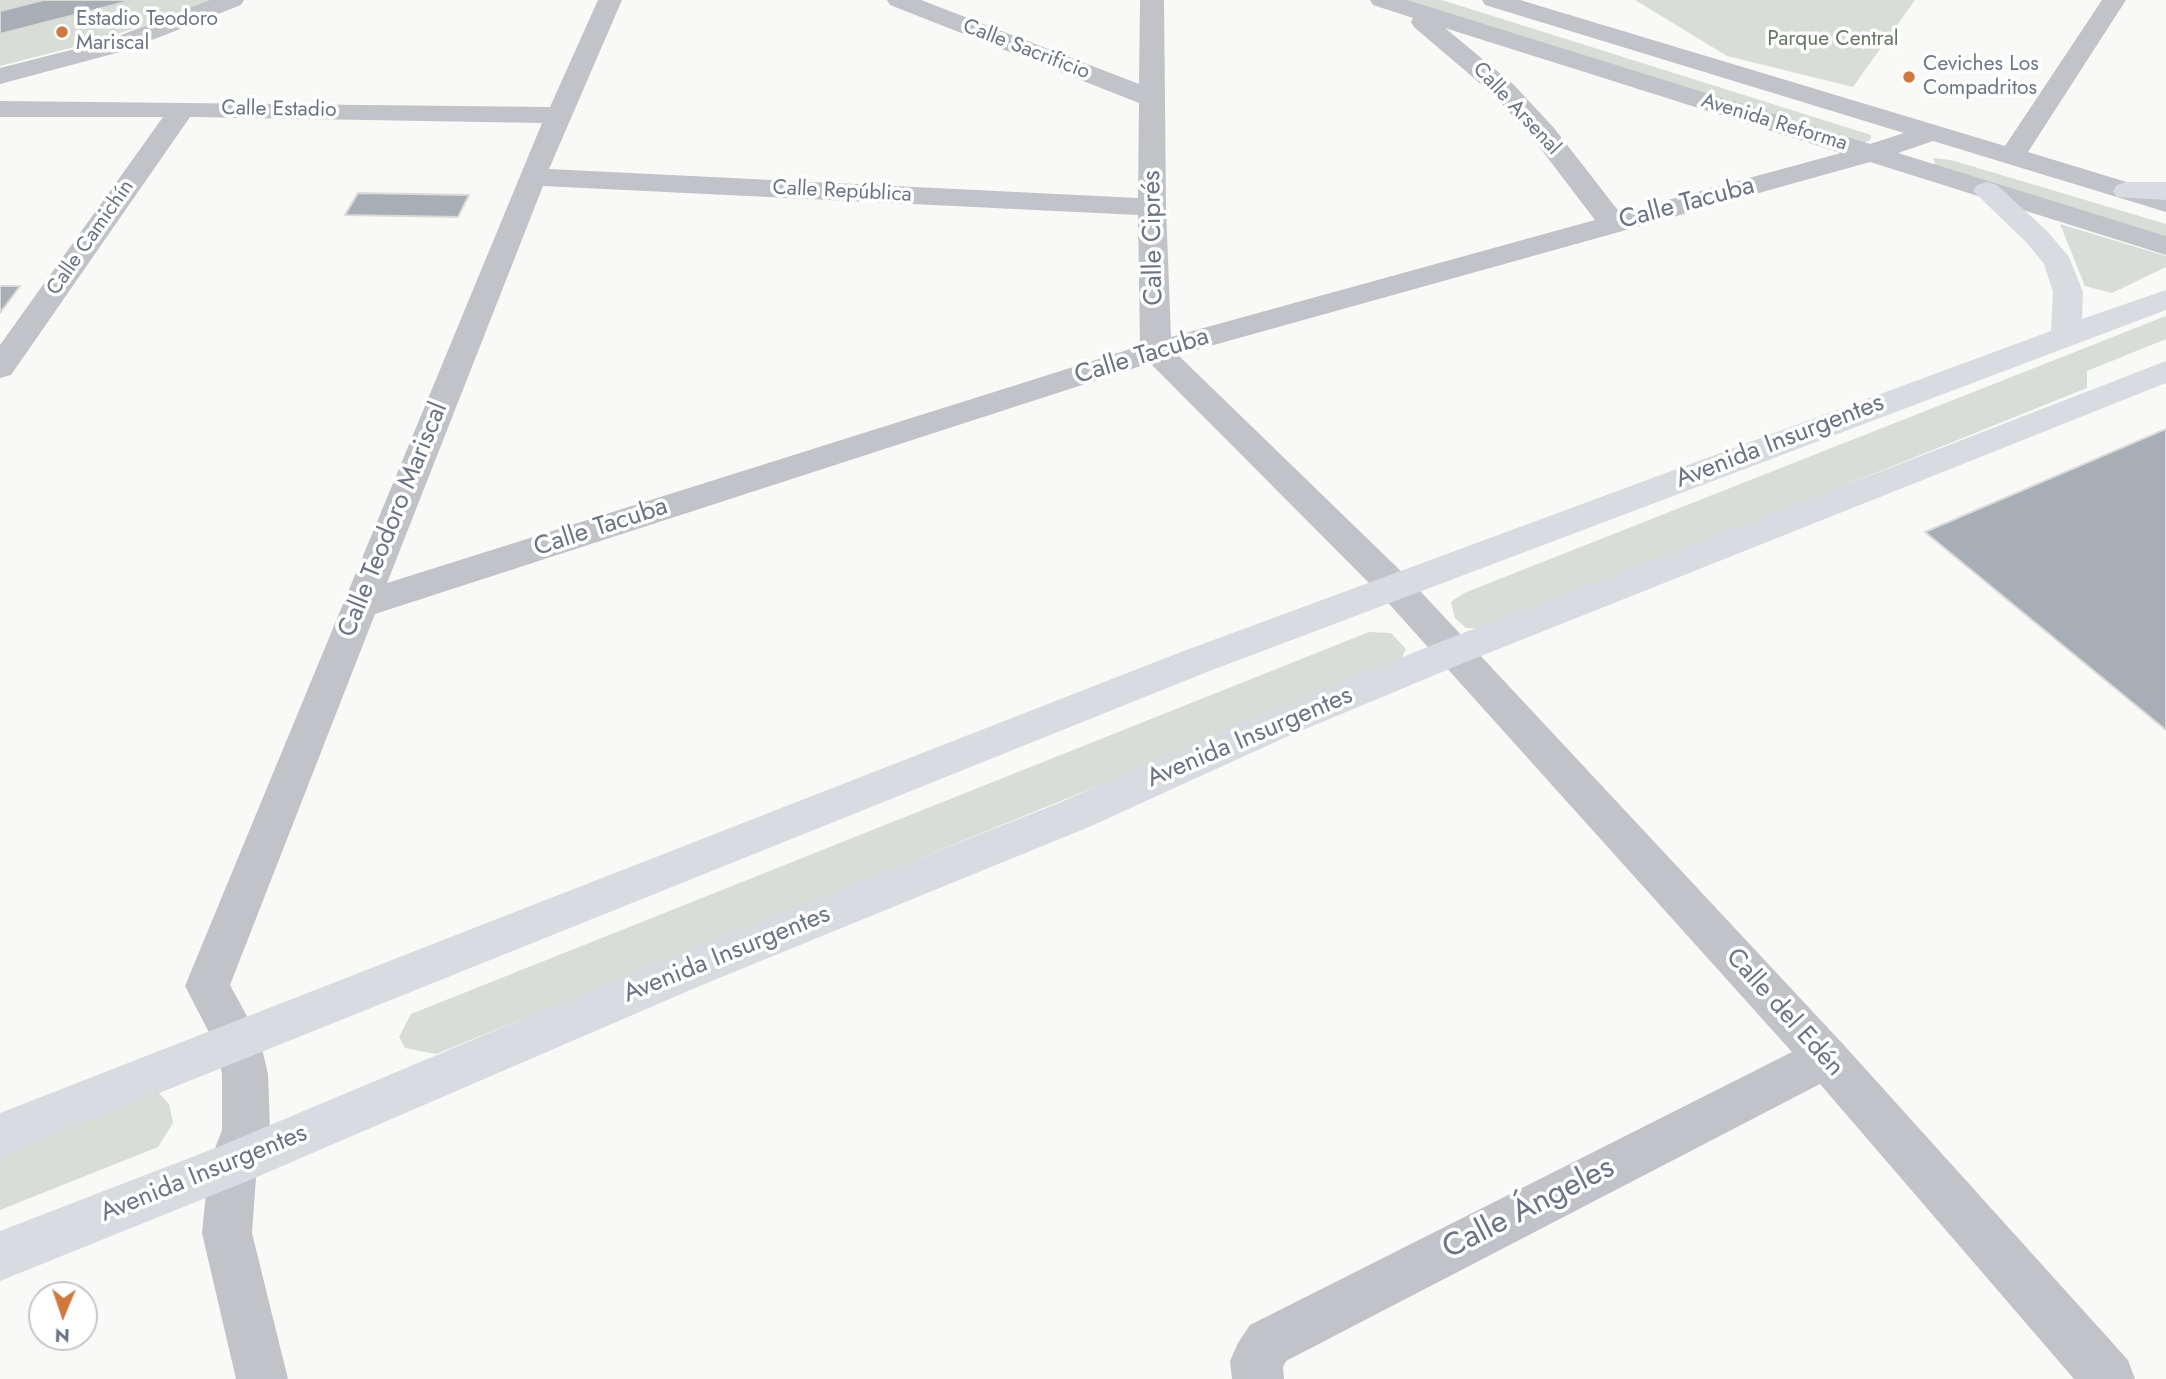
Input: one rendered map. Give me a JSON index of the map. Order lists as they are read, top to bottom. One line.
{"streets":{"main road":["Avenida Insurgentes"],"street":["Calle Sacrificio","Calle Arsenal","Calle Estadio","Avenida Reforma","Calle República","Calle Tacuba","Calle Camichín","Calle Ciprés","Calle Teodoro Mariscal","Calle del Edén","Calle Ángeles"]},"crossings":[["Calle Sacrificio","Calle Ciprés"],["Calle Arsenal","Avenida Reforma"],["Calle Arsenal","Calle Tacuba"],["Calle Estadio","Calle Camichín"],["Calle Estadio","Calle Teodoro Mariscal"],["Avenida Reforma","Calle Tacuba"],["Calle República","Calle Ciprés"],["Calle República","Calle Teodoro Mariscal"],["Calle Tacuba","Calle Ciprés"],["Calle Tacuba","Calle Teodoro Mariscal"],["Avenida Insurgentes","Calle Teodoro Mariscal"],["Avenida Insurgentes","Calle del Edén"],["Calle del Edén","Calle Ángeles"]],"parks":["Parque Central"],"places":["Estadio Teodoro Mariscal","Ceviches Los Compadritos"],"north":"bottom"}
